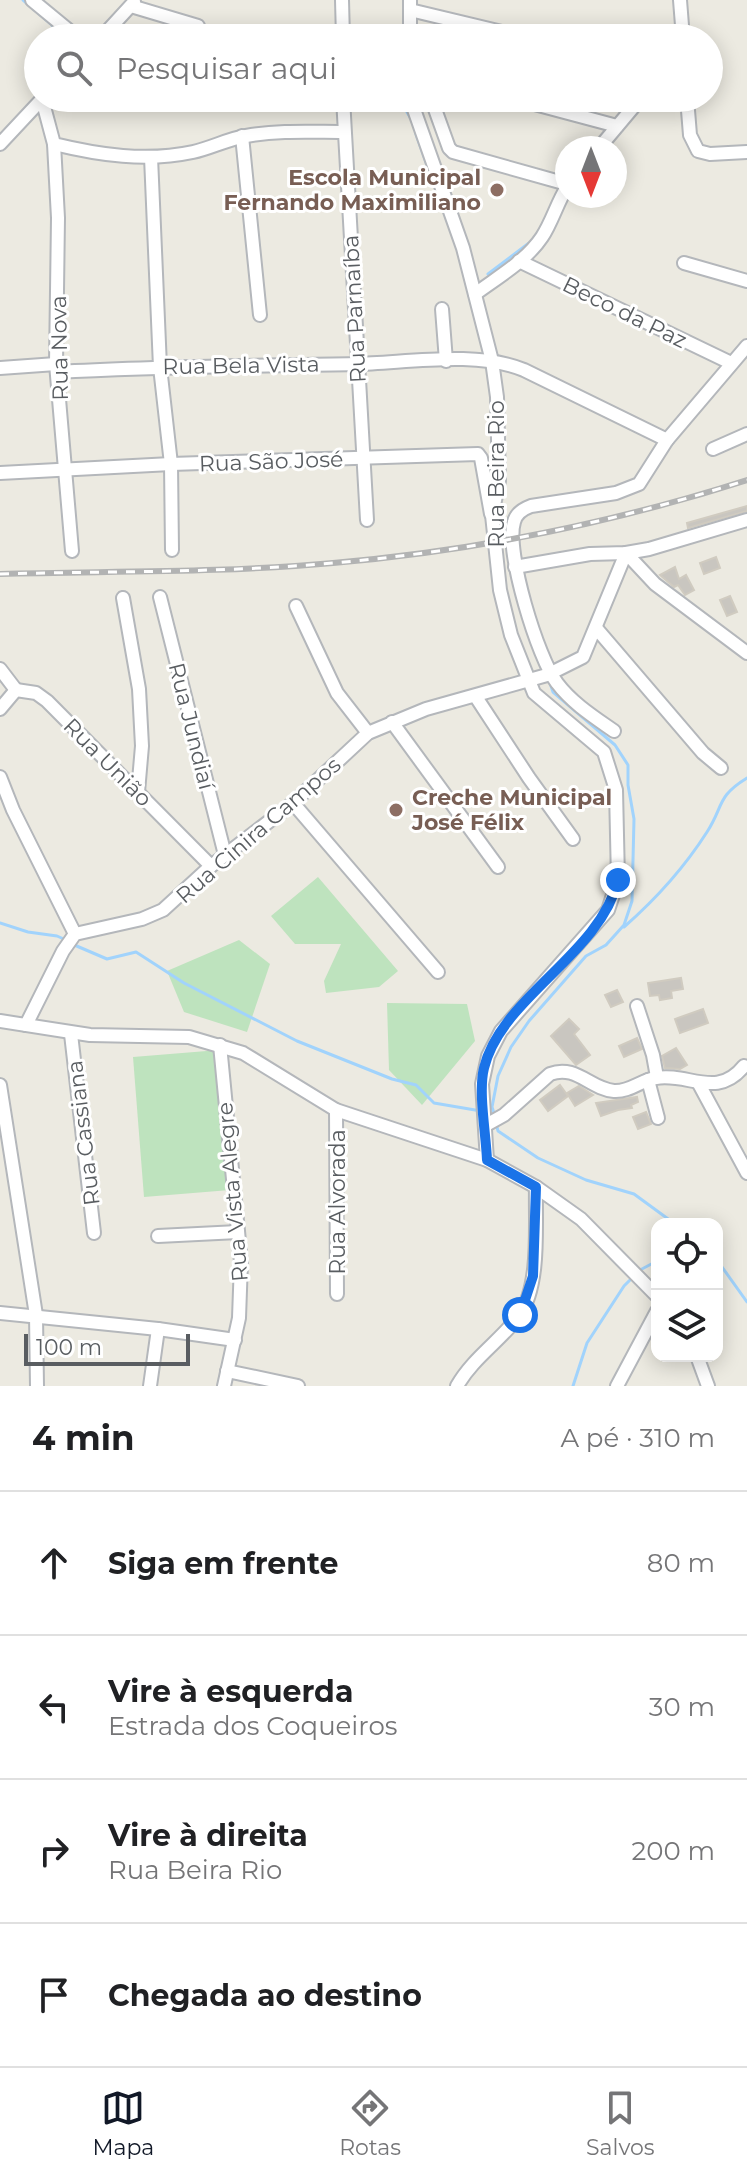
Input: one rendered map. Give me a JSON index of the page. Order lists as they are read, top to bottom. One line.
{"streets":{"street":["Rua Parnaíba","Beco da Paz","Rua Nova","Rua Bela Vista","Rua São José","Rua Beira Rio","Rua Jundiaí","Rua União","Rua Cinira Campos","Rua Cassiana","Rua Vista Alegre","Rua Alvorada"]},"crossings":[["Rua Parnaíba","Rua Bela Vista"],["Rua Parnaíba","Rua São José"],["Rua Nova","Rua Bela Vista"],["Rua Nova","Rua São José"],["Rua Bela Vista","Rua Beira Rio"],["Rua São José","Rua Beira Rio"],["Rua Beira Rio","Rua Cinira Campos"],["Rua Jundiaí","Rua Cinira Campos"],["Rua União","Rua Cinira Campos"]],"places":["Escola Municipal Fernando Maximiliano","Creche Municipal José Félix"],"scale_bar":"100 m","north":"bottom","page":{"search":"Pesquisar aqui","scale":"100 m","heading":["4 min","A pé · 310 m"],"list":[["Siga em frente","80 m"],["Vire à esquerda","Estrada dos Coqueiros","30 m"],["Vire à direita","Rua Beira Rio","200 m"],"Chegada ao destino"],"nav":["Mapa","Rotas","Salvos"]}}
